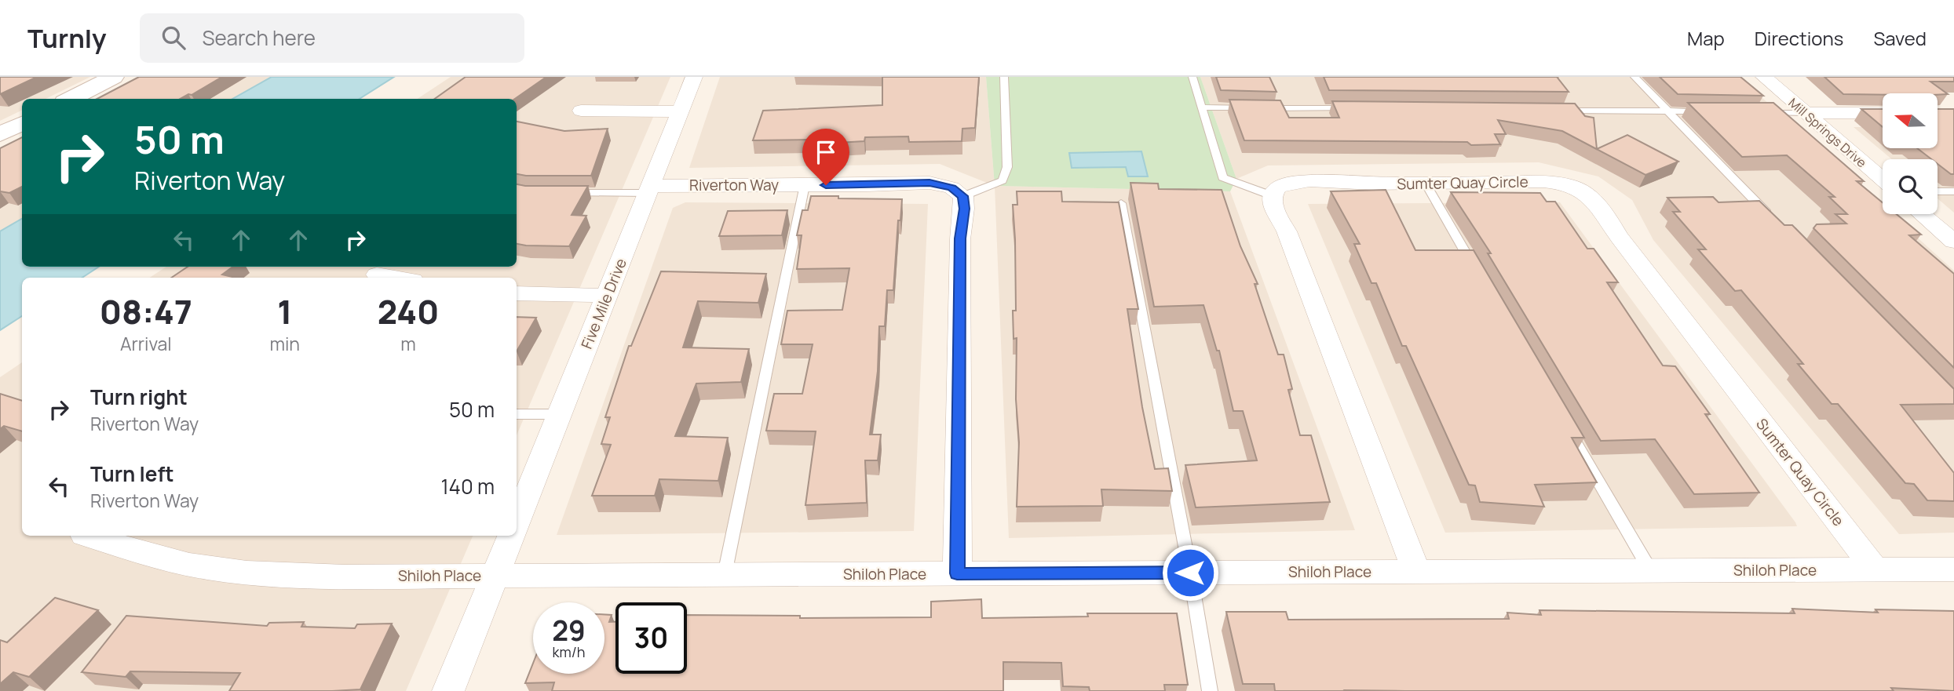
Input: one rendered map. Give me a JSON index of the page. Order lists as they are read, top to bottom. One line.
{"streets":{"street":["Mill Springs Drive","Sumter Quay Circle","Riverton Way","Five Mile Drive","Shiloh Place"]},"crossings":[["Sumter Quay Circle","Shiloh Place"],["Riverton Way","Five Mile Drive"],["Five Mile Drive","Shiloh Place"]],"north":"left","page":{"header":"Turnly","search":"Search here","nav":["Map","Directions","Saved"],"turn":["50 m","Riverton Way"],"eta":["08:47","Arrival","1","min","240","m"],"list":[{"name":"Turn right","note":"Riverton Way","value":"50 m"},{"name":"Turn left","note":"Riverton Way","value":"140 m"}],"speed":"29 km/h","limit":"30"}}
